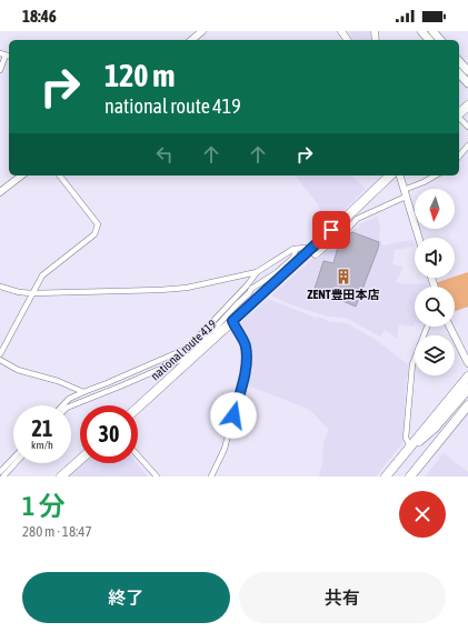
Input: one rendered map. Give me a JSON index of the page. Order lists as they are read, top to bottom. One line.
{"streets":{"highway":["national route 419"]},"places":{"building":["ZENT豊田本店"]},"north":"bottom","page":{"status":"18:46","turn":["120 m","national route 419"],"speed":"21 km/h","limit":"30","heading":["1 分","280 m · 18:47"],"buttons":["終了","共有"]}}
